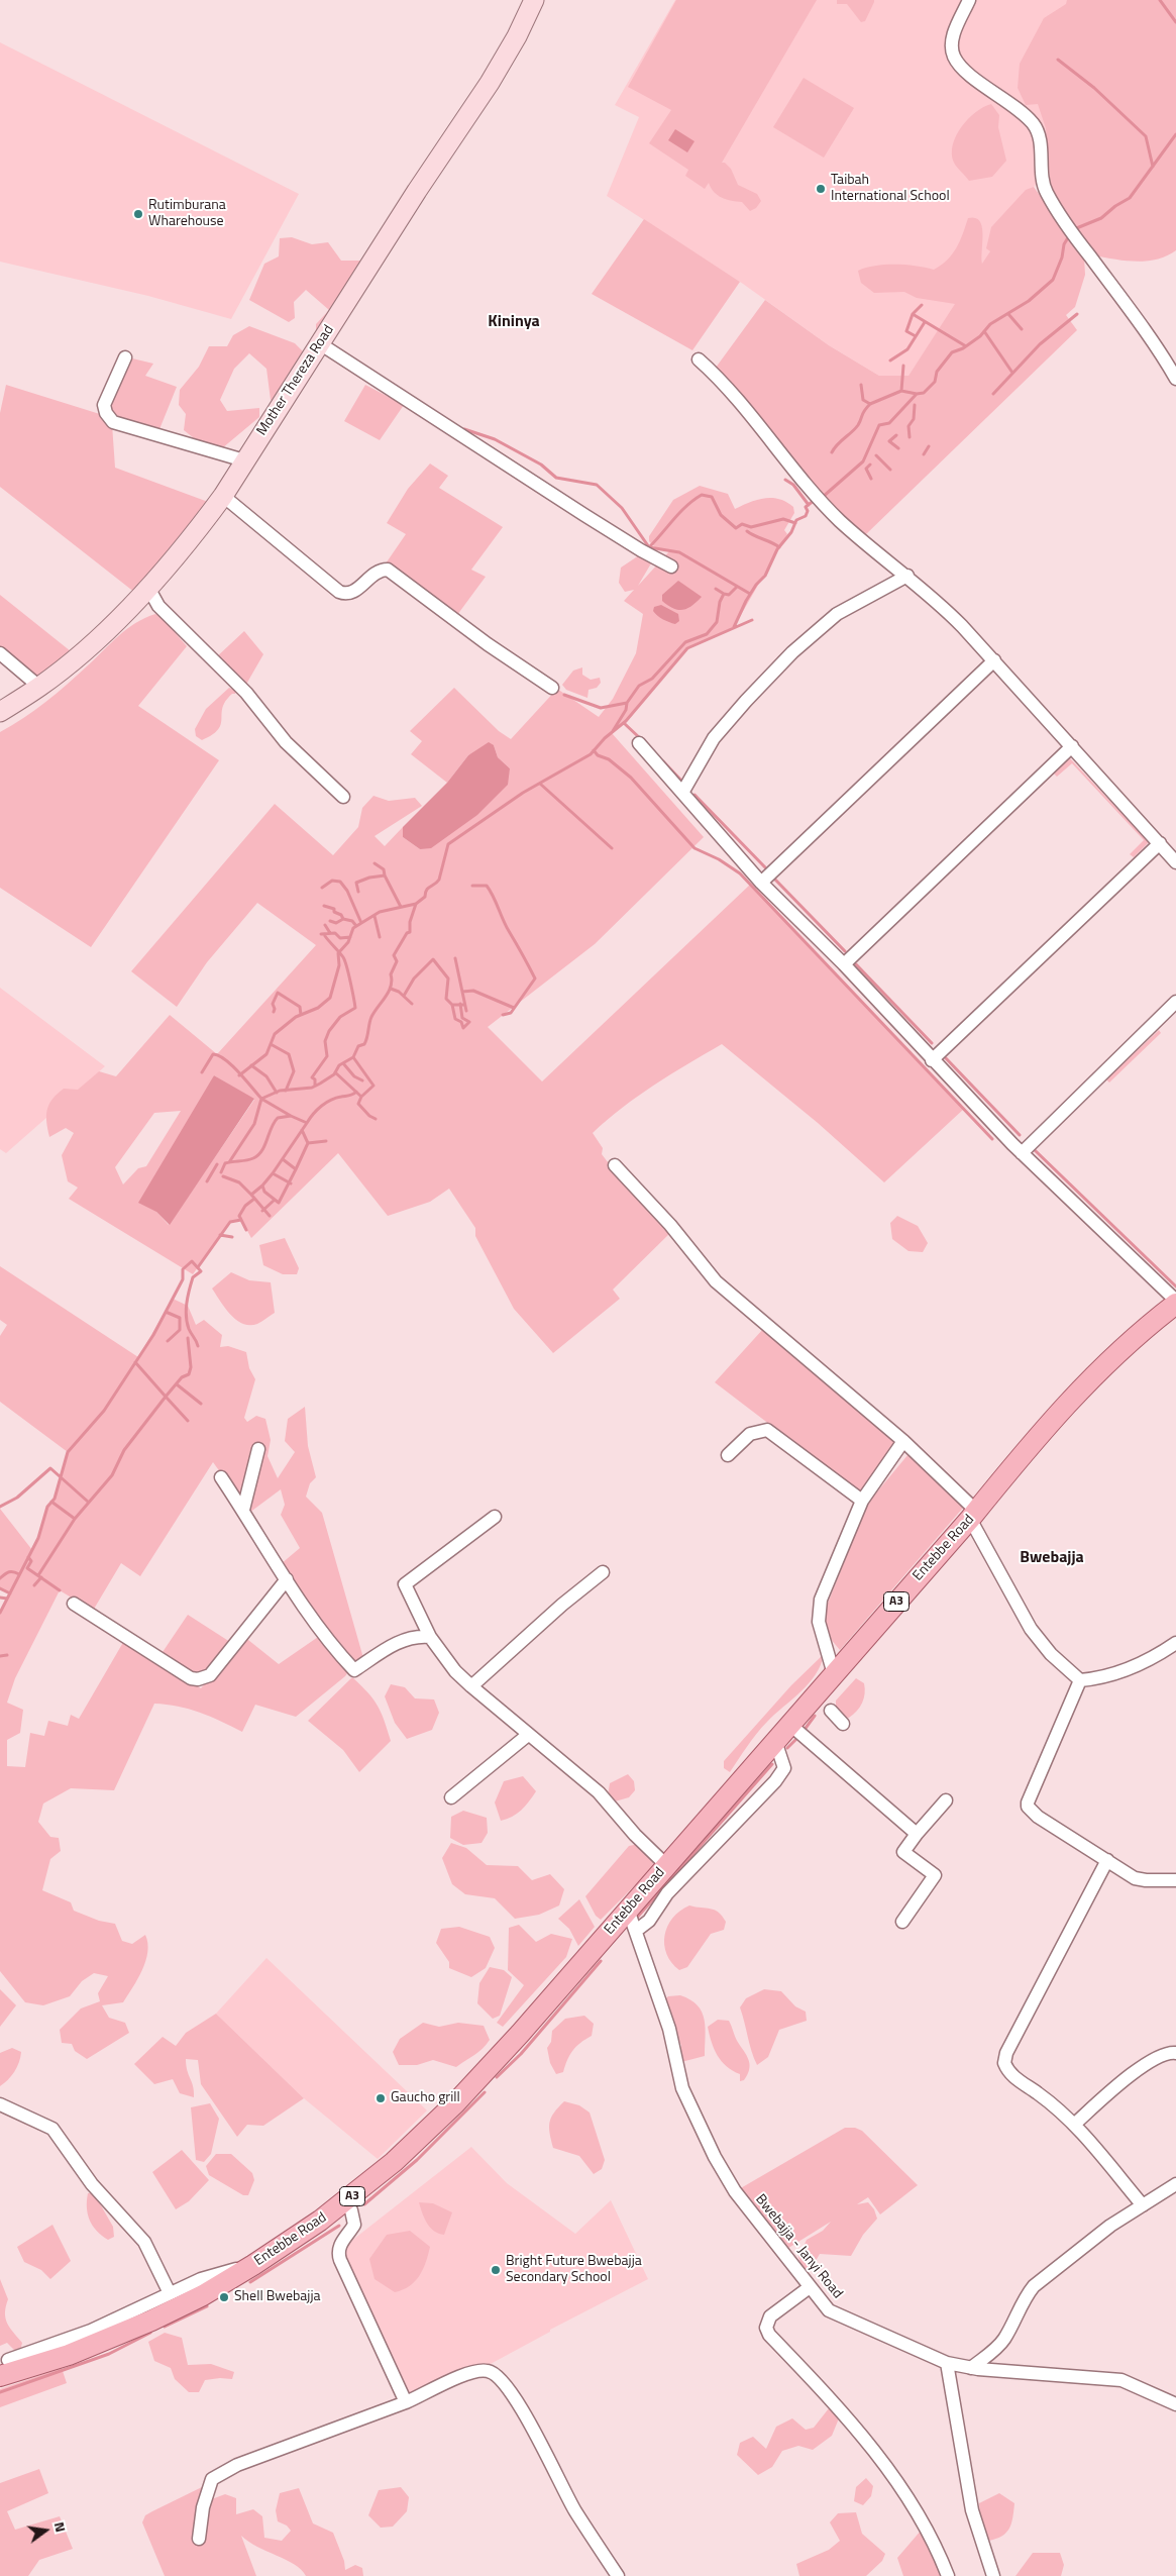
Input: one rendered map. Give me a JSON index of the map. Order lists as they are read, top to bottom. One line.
{"streets":{"main road":["Entebbe Road","A3"],"street":["Mother Thereza Road","Bwebajja - Janyi Road"]},"crossings":[["Entebbe Road","Bwebajja - Janyi Road"]],"districts":["Kininya","Bwebajja"],"places":["Taibah International School","Rutimburana Wharehouse","Gaucho grill","Bright Future Bwebajja Secondary School","Shell Bwebajja"],"north":"right"}
